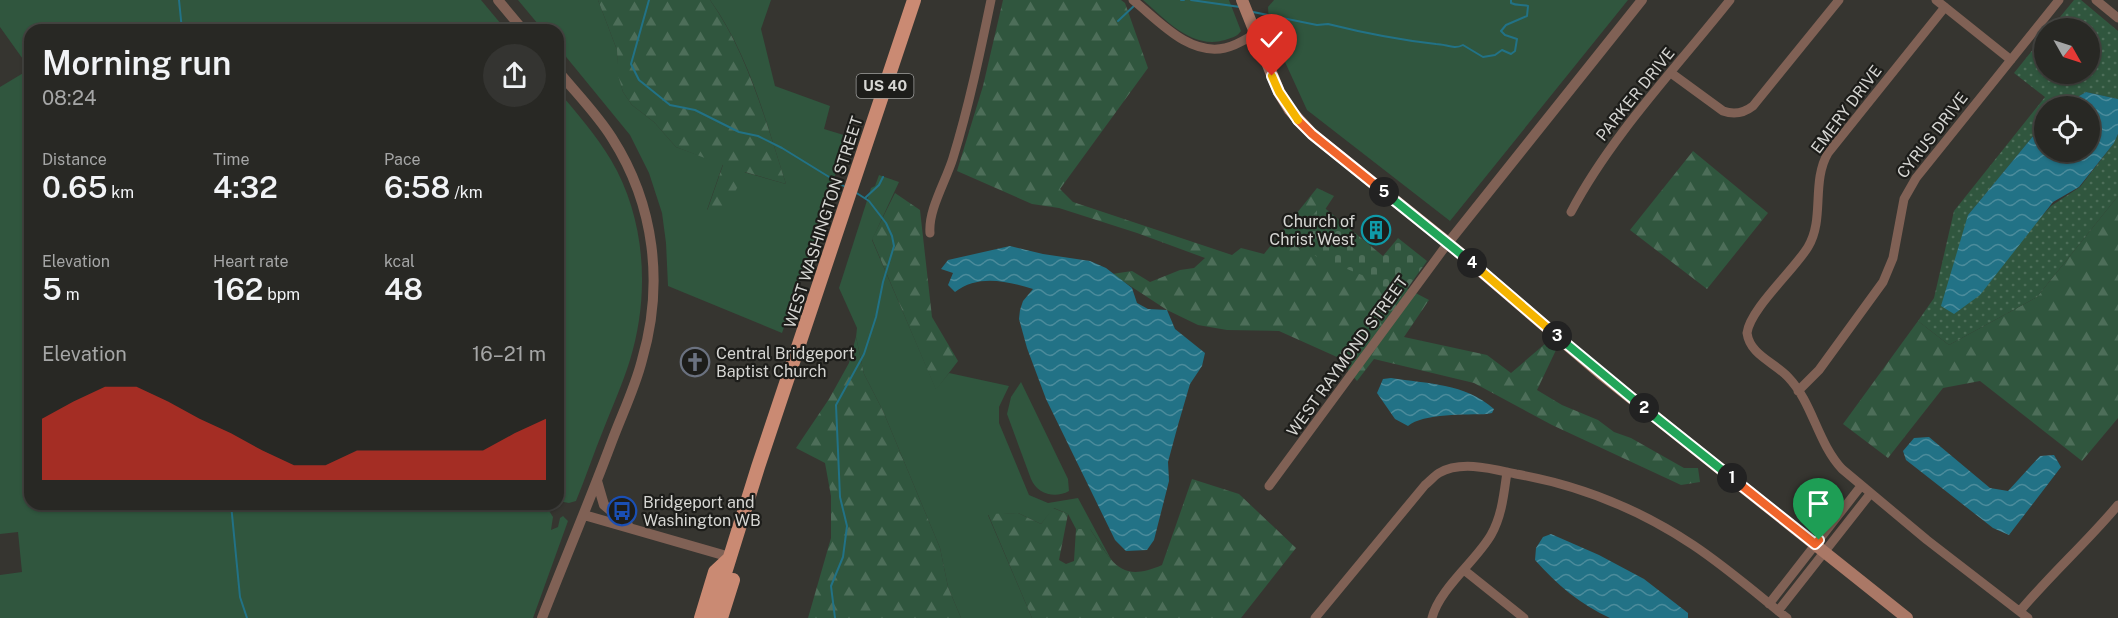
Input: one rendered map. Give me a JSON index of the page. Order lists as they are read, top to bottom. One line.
{"streets":{"main road":["US 40","WEST WASHINGTON STREET"],"street":["PARKER DRIVE","EMERY DRIVE","CYRUS DRIVE","WEST RAYMOND STREET"]},"crossings":[["EMERY DRIVE","CYRUS DRIVE"]],"places":{"building":["Church of Christ West"],"church":["Central Bridgeport Baptist Church"],"bus stop":["Bridgeport and Washington WB"]},"north":"bottom right","page":{"heading":["Morning run","08:24"],"stats":[["Distance","0.65 km"],["Time","4:32"],["Pace","6:58 /km"],["Elevation","5 m"],["Heart rate","162 bpm"],["kcal","48"]],"pins":["5","4","3","2","1"],"chart":["Elevation","16–21 m"]}}
